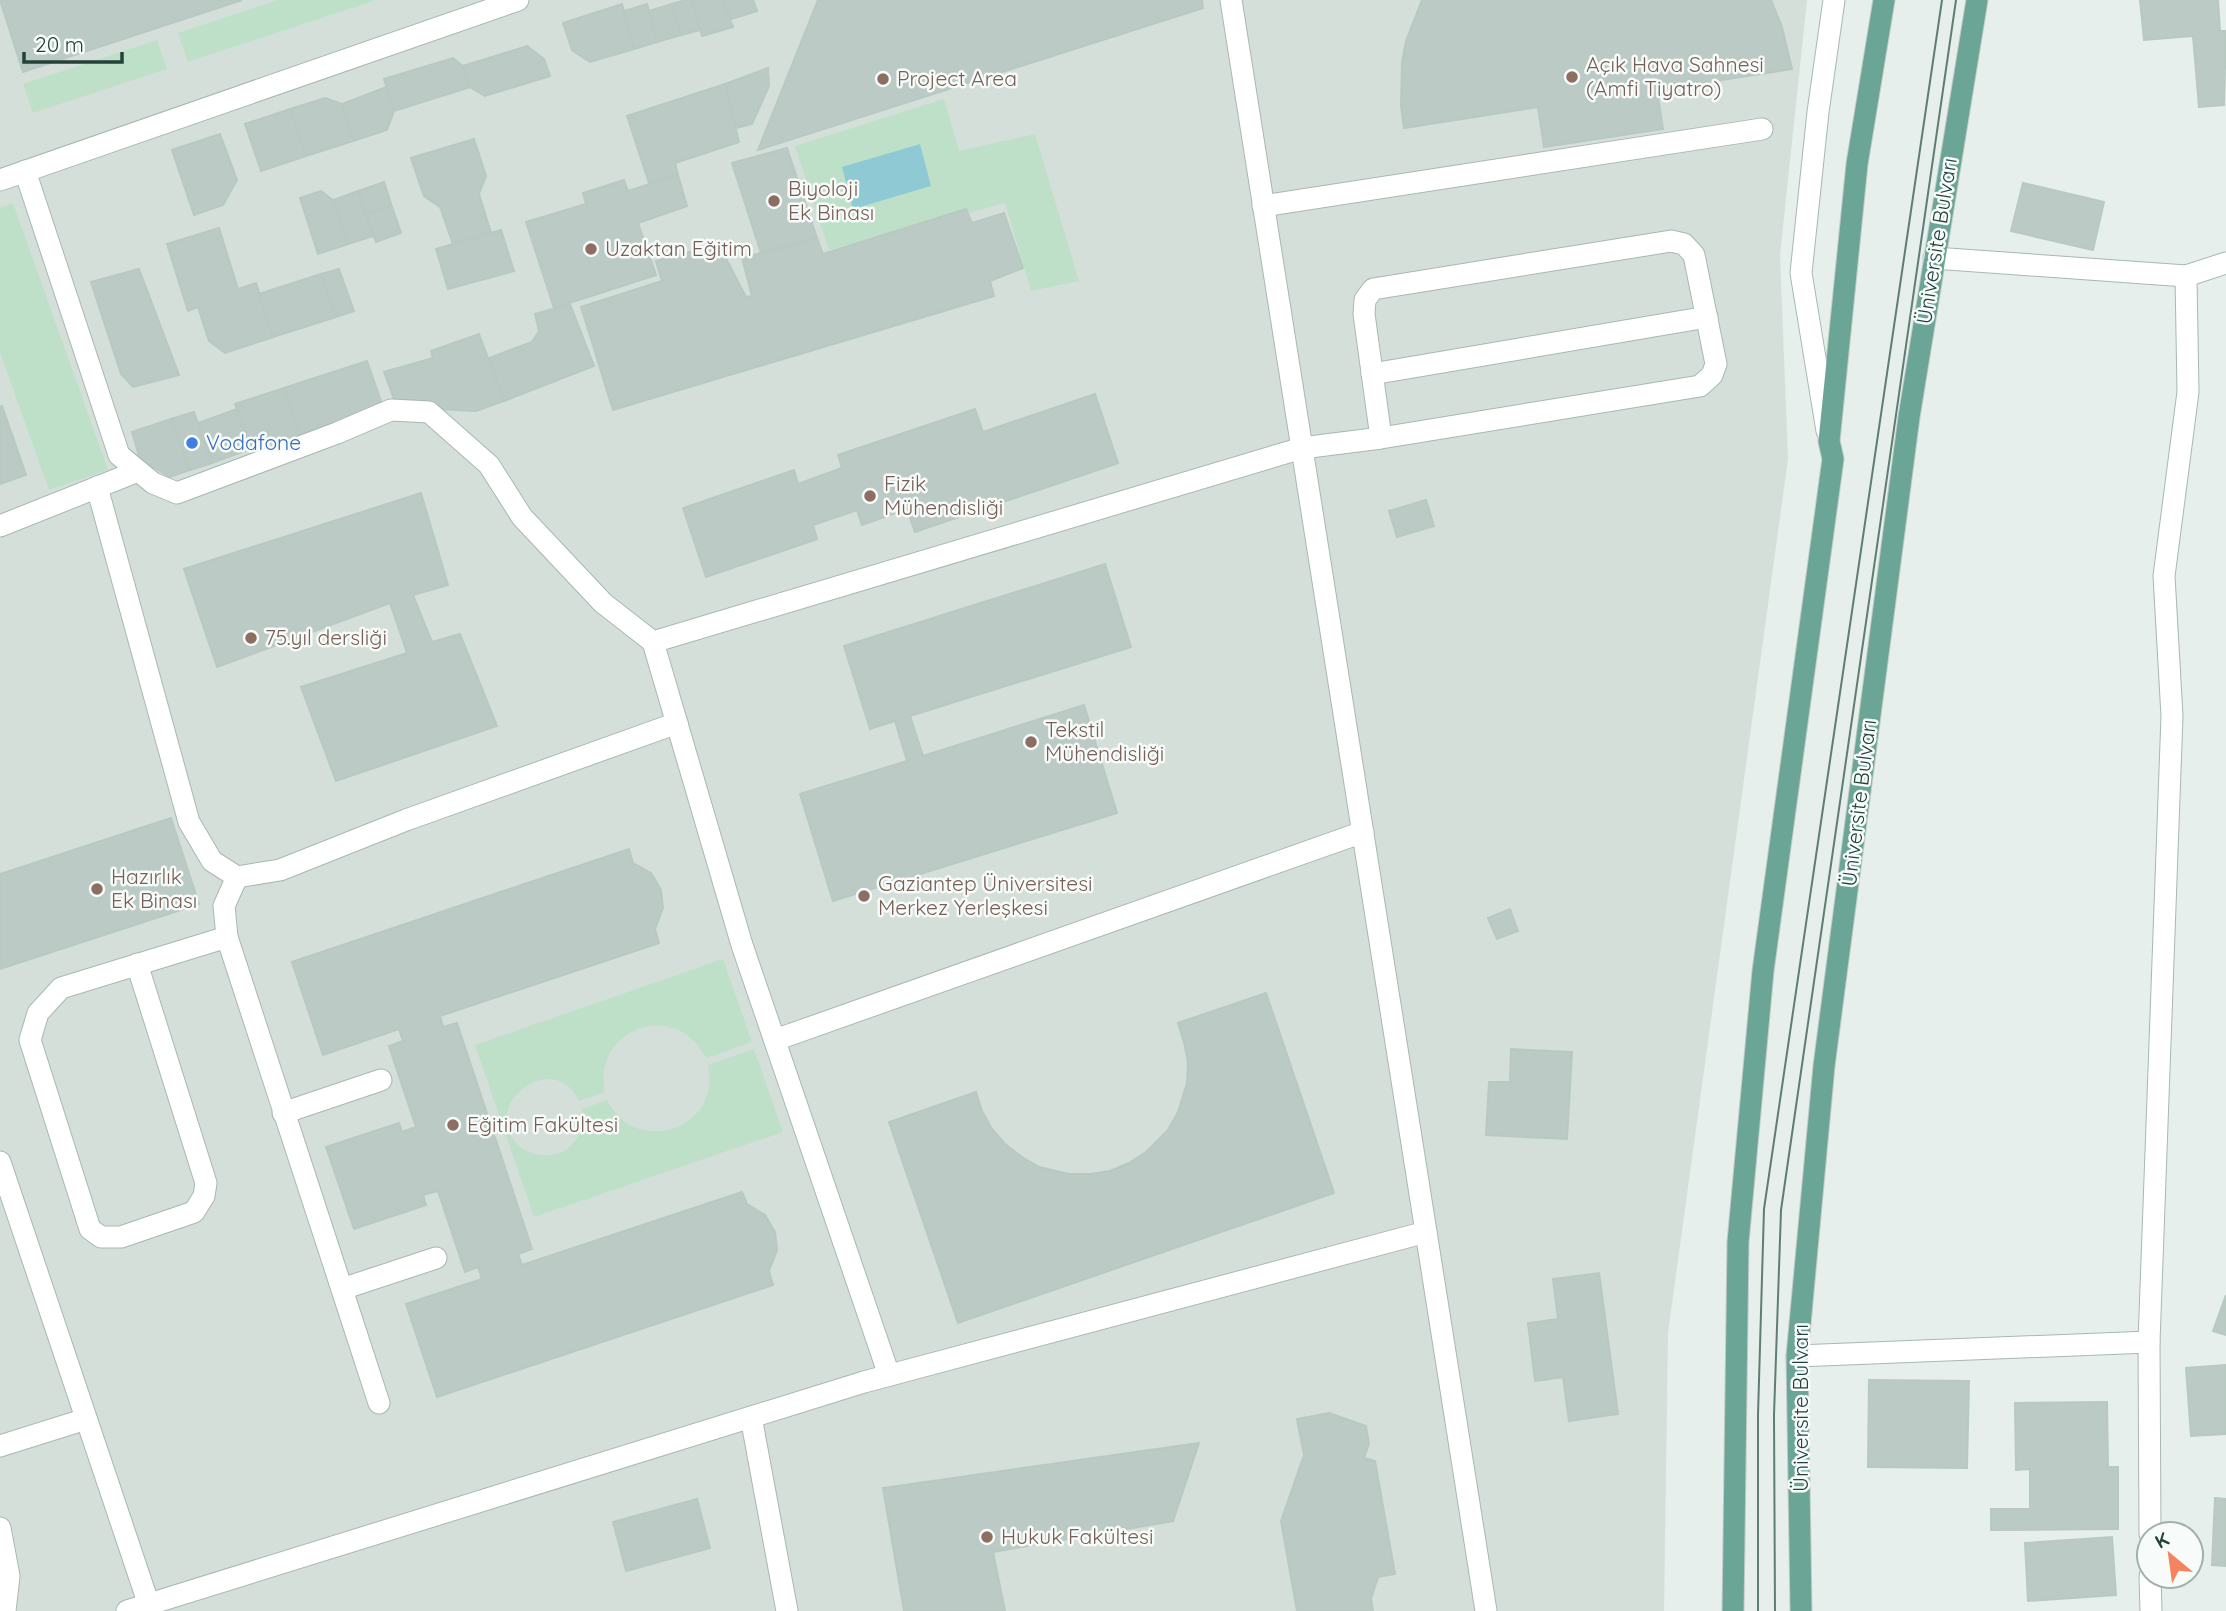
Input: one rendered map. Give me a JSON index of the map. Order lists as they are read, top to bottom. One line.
{"streets":{"main road":["Üniversite Bulvarı"]},"places":["Açık Hava Sahnesi (Amfi Tiyatro)","Project Area","Biyoloji Ek Binası","Uzaktan Eğitim","Vodafone","Fizik Mühendisliği","75.yıl dersliği","Tekstil Mühendisliği","Hazırlık Ek Binası","Gaziantep Üniversitesi Merkez Yerleşkesi","Eğitim Fakültesi","Hukuk Fakültesi"],"scale_bar":"20 m","north":"top left"}
